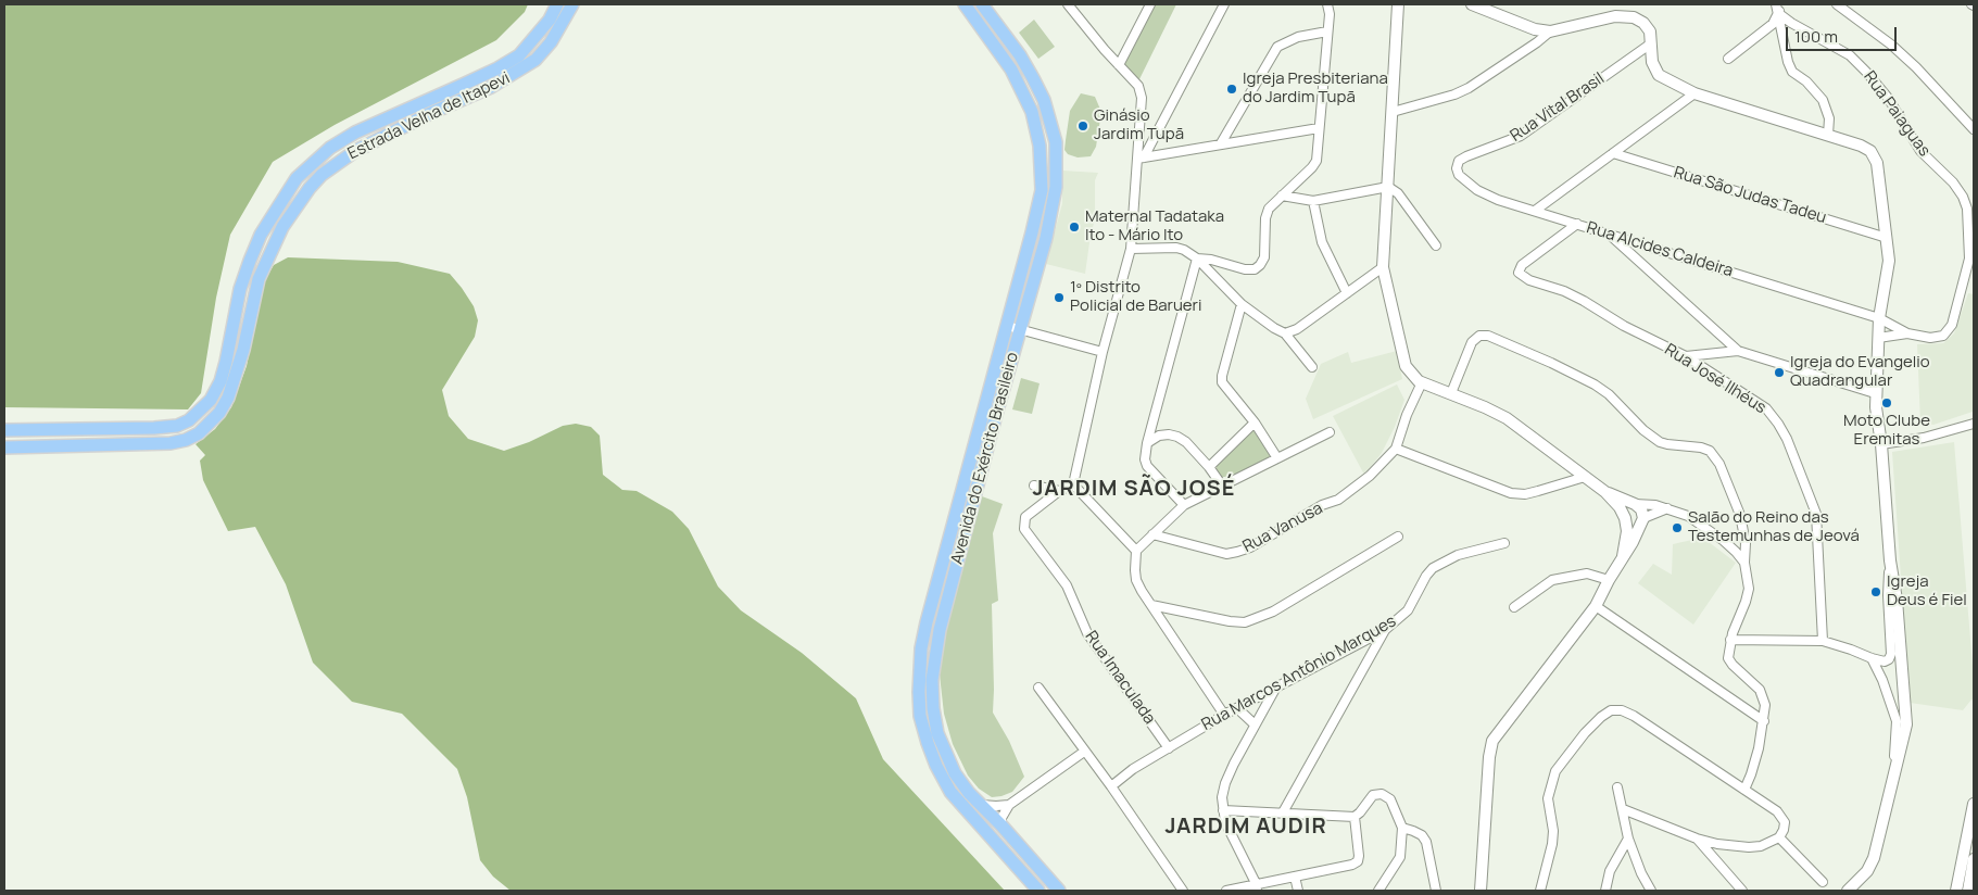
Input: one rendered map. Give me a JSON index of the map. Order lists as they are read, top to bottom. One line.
{"streets":{"main road":["Estrada Velha de Itapevi","Avenida do Exército Brasileiro"],"street":["Rua Vital Brasil","Rua Paiaguas","Rua São Judas Tadeu","Rua Alcides Caldeira","Rua José Ilhéus","Rua Vanusa","Rua Marcos Antônio Marques","Rua Imaculada"]},"crossings":[["Rua Vital Brasil","Rua Alcides Caldeira"],["Rua Paiaguas","Rua Alcides Caldeira"],["Rua Alcides Caldeira","Rua José Ilhéus"],["Rua Marcos Antônio Marques","Rua Imaculada"]],"districts":["JARDIM SÃO JOSÉ","JARDIM AUDIR"],"places":["Igreja Presbiteriana do Jardim Tupã","Ginásio Jardim Tupã","Maternal Tadataka Ito - Mário Ito","1º Distrito Policial de Barueri","Igreja do Evangelio Quadrangular","Moto Clube Eremitas","Salão do Reino das Testemunhas de Jeová","Igreja Deus é Fiel"],"scale_bar":"100 m"}
